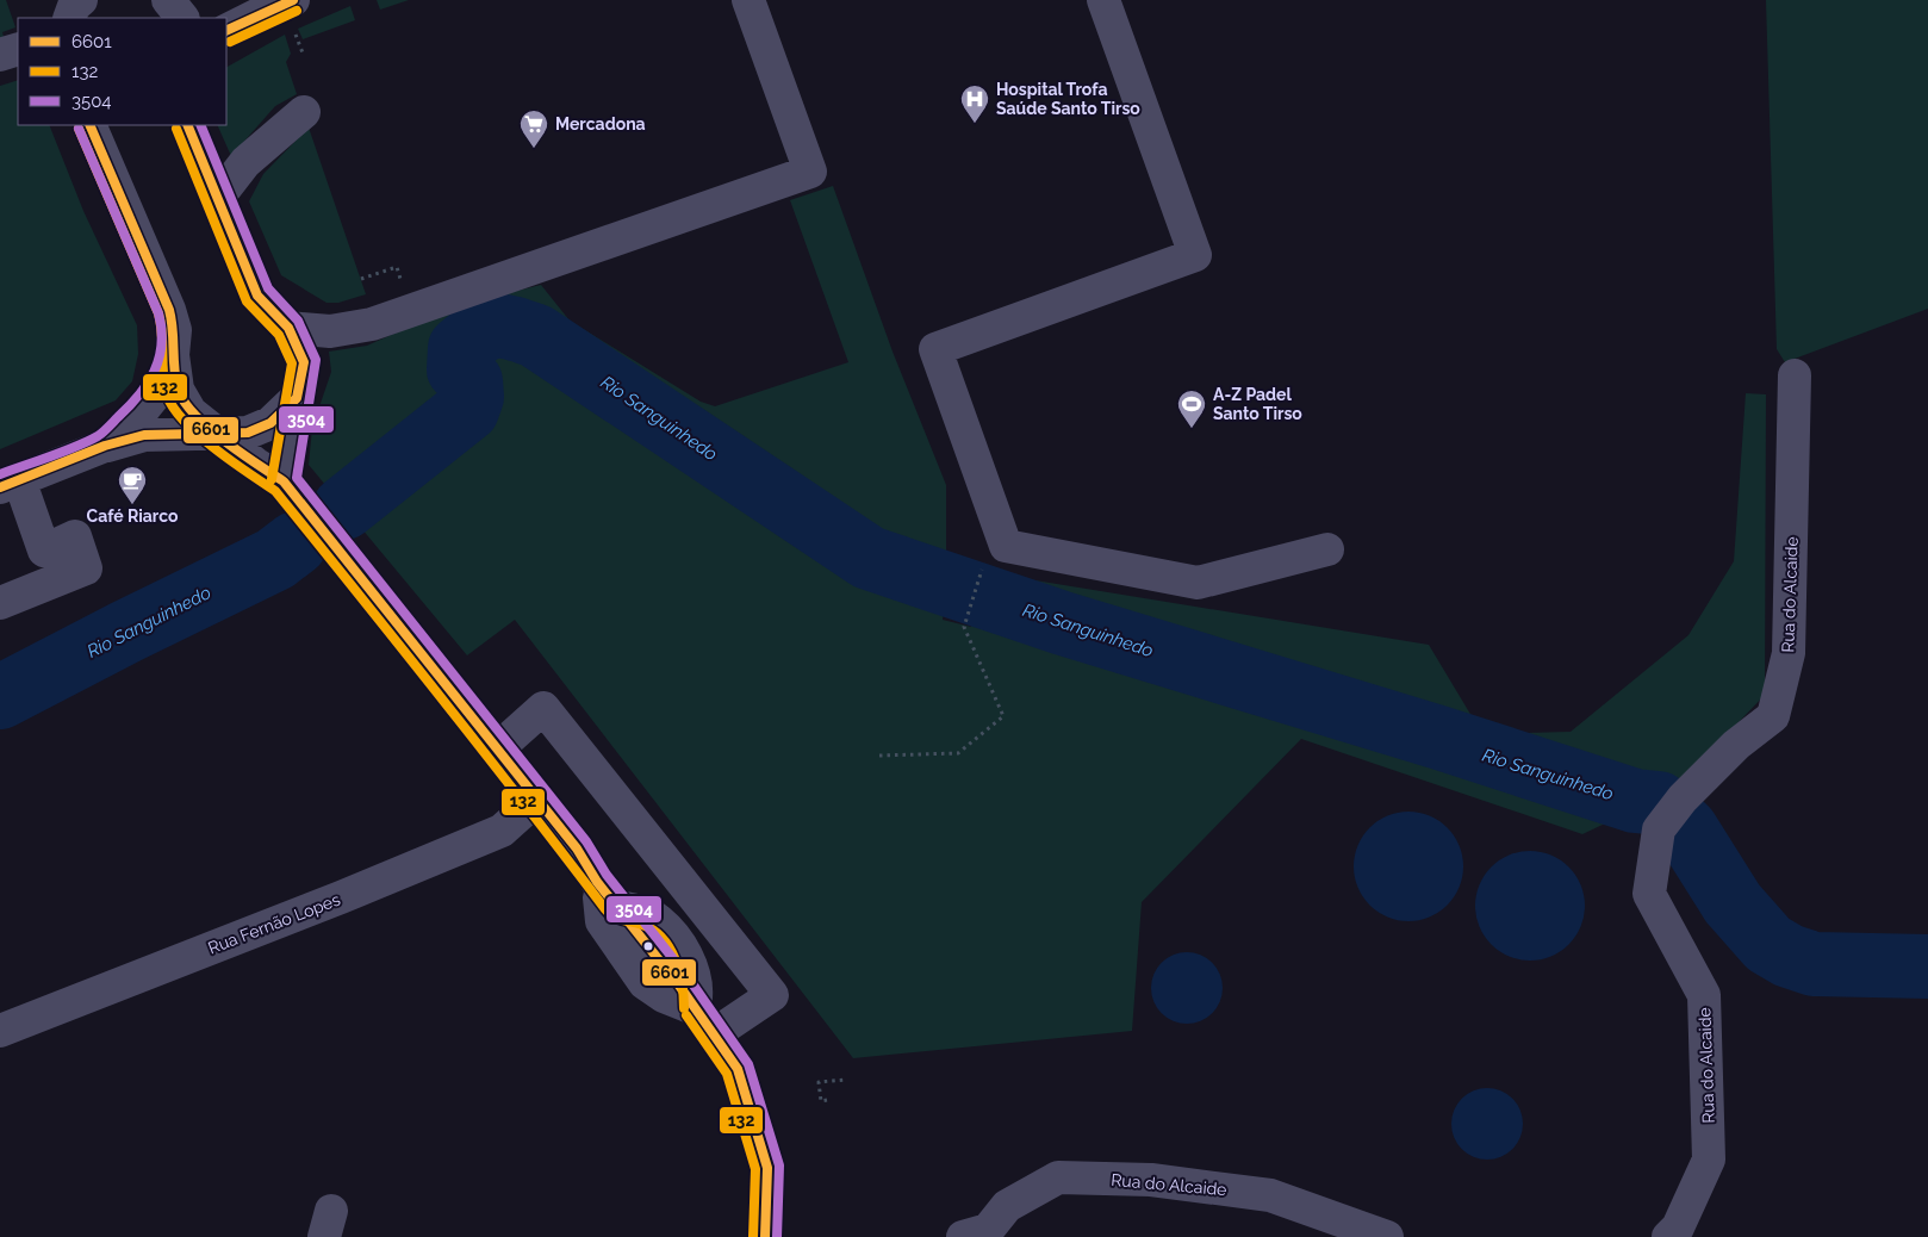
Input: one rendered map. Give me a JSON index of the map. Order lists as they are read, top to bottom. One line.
{"streets":{"street":["Rua do Alcaide","Rua Fernão Lopes"]},"water":["Rio Sanguinhedo"],"places":{"hospital":["Hospital Trofa Saúde Santo Tirso"],"supermarket":["Mercadona"],"sports":["A-Z Padel Santo Tirso"],"cafe":["Café Riarco"]},"lines":["transit line 6601","transit line 132","transit line 3504"],"legend":["6601","132","3504"]}
